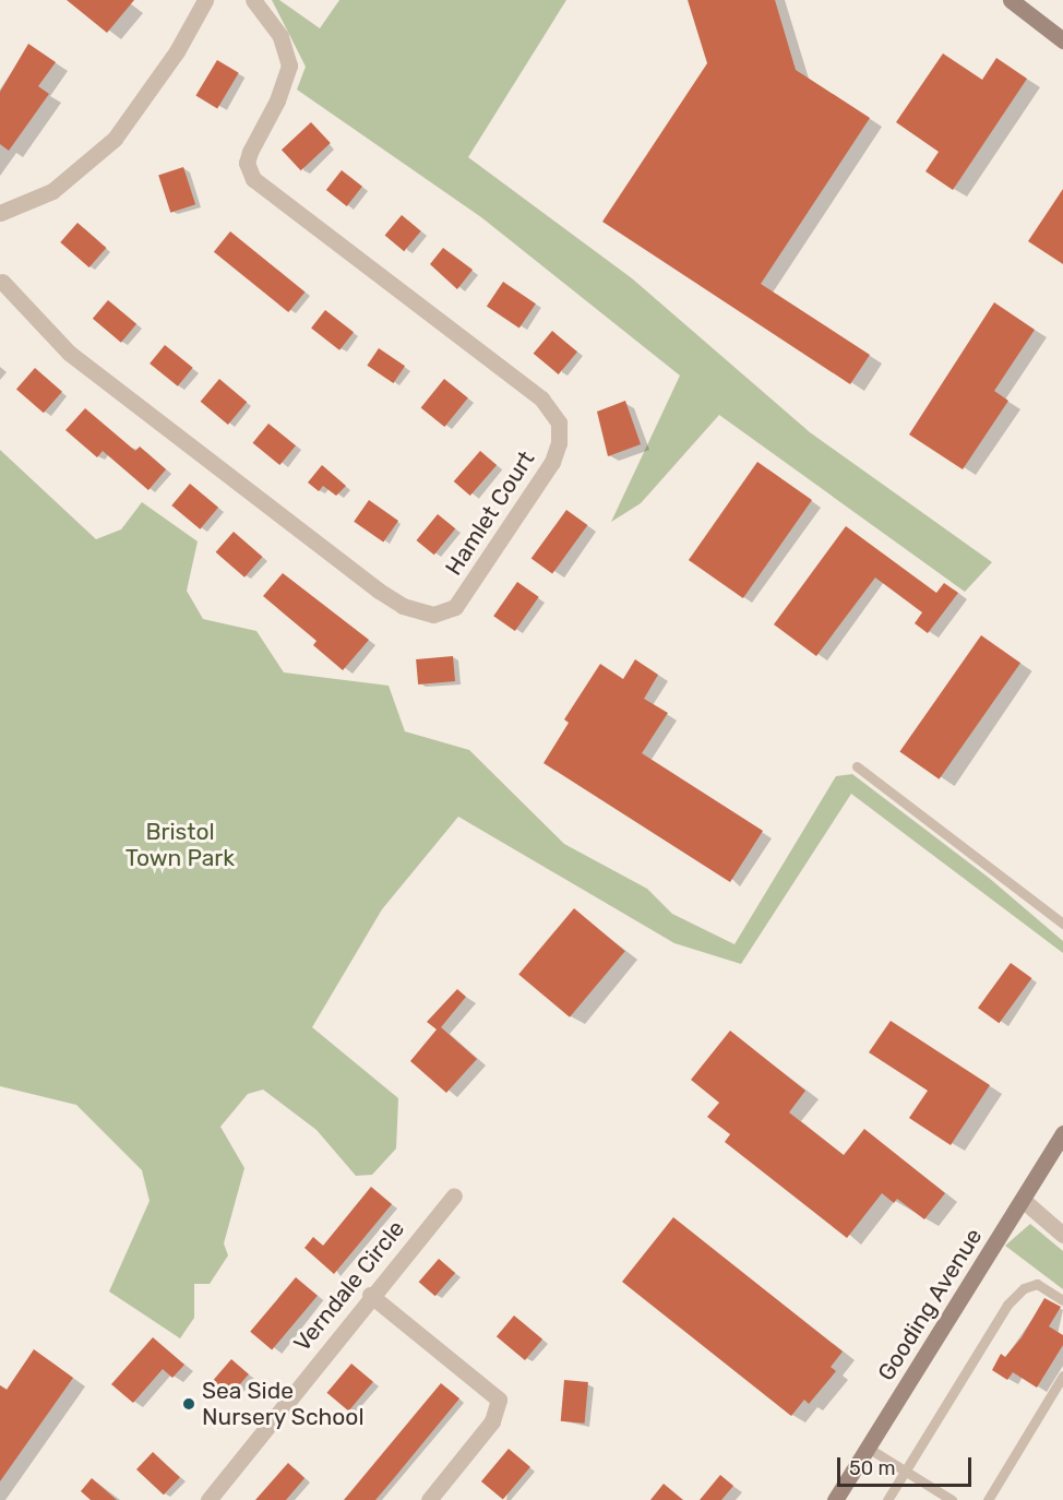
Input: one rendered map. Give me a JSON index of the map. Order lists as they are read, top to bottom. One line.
{"streets":{"main road":["Gooding Avenue"],"street":["Hamlet Court","Verndale Circle"]},"parks":["Bristol Town Park"],"places":["Sea Side Nursery School"],"scale_bar":"50 m"}
